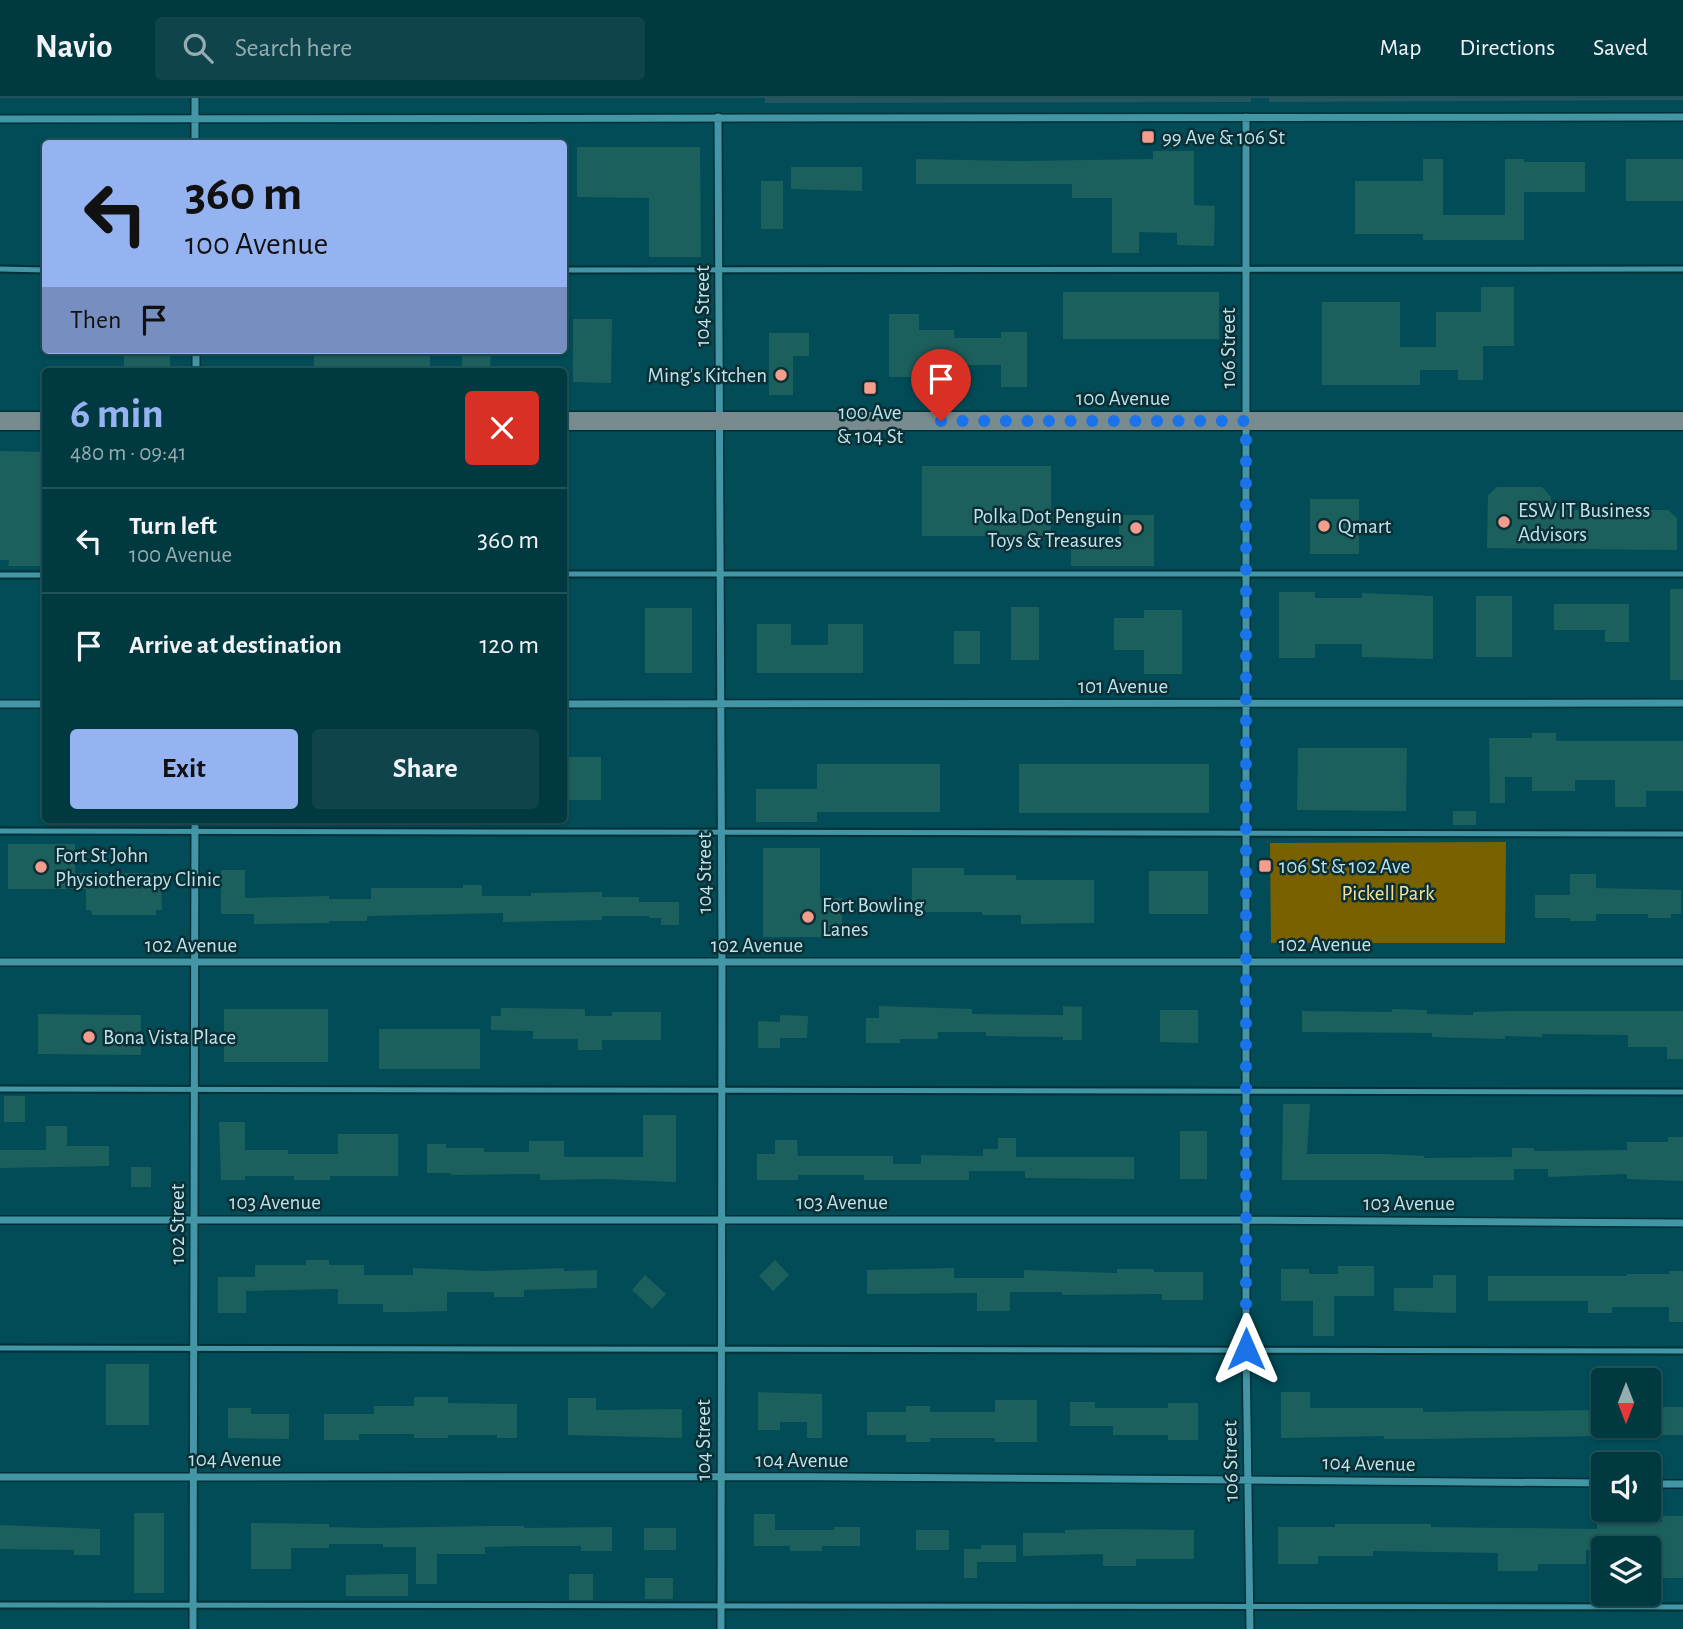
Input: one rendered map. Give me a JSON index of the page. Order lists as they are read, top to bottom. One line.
{"streets":{"main road":["100 Avenue"],"street":["104 Street","106 Street","101 Avenue","102 Avenue","103 Avenue","102 Street","104 Avenue"]},"crossings":[["104 Street","100 Avenue"],["104 Street","101 Avenue"],["104 Street","102 Avenue"],["104 Street","103 Avenue"],["104 Street","104 Avenue"],["106 Street","100 Avenue"],["106 Street","101 Avenue"],["106 Street","102 Avenue"],["106 Street","103 Avenue"],["106 Street","104 Avenue"],["102 Avenue","102 Street"],["103 Avenue","102 Street"],["102 Street","104 Avenue"]],"parks":["Pickell Park"],"places":{"transit":["99 Ave & 106 St","100 Ave & 104 St","106 St & 102 Ave"],"other":["Ming's Kitchen","ESW IT Business Advisors","Qmart","Polka Dot Penguin Toys & Treasures","Fort St John Physiotherapy Clinic","Fort Bowling Lanes","Bona Vista Place"]},"north":"bottom","page":{"header":"Navio","search":"Search here","nav":["Map","Directions","Saved"],"turn":["360 m","100 Avenue"],"then":"Then","heading":["6 min","480 m · 09:41"],"list":[{"name":"Turn left","note":"100 Avenue","value":"360 m"},{"name":"Arrive at destination","value":"120 m"}],"buttons":["Exit","Share"]}}
